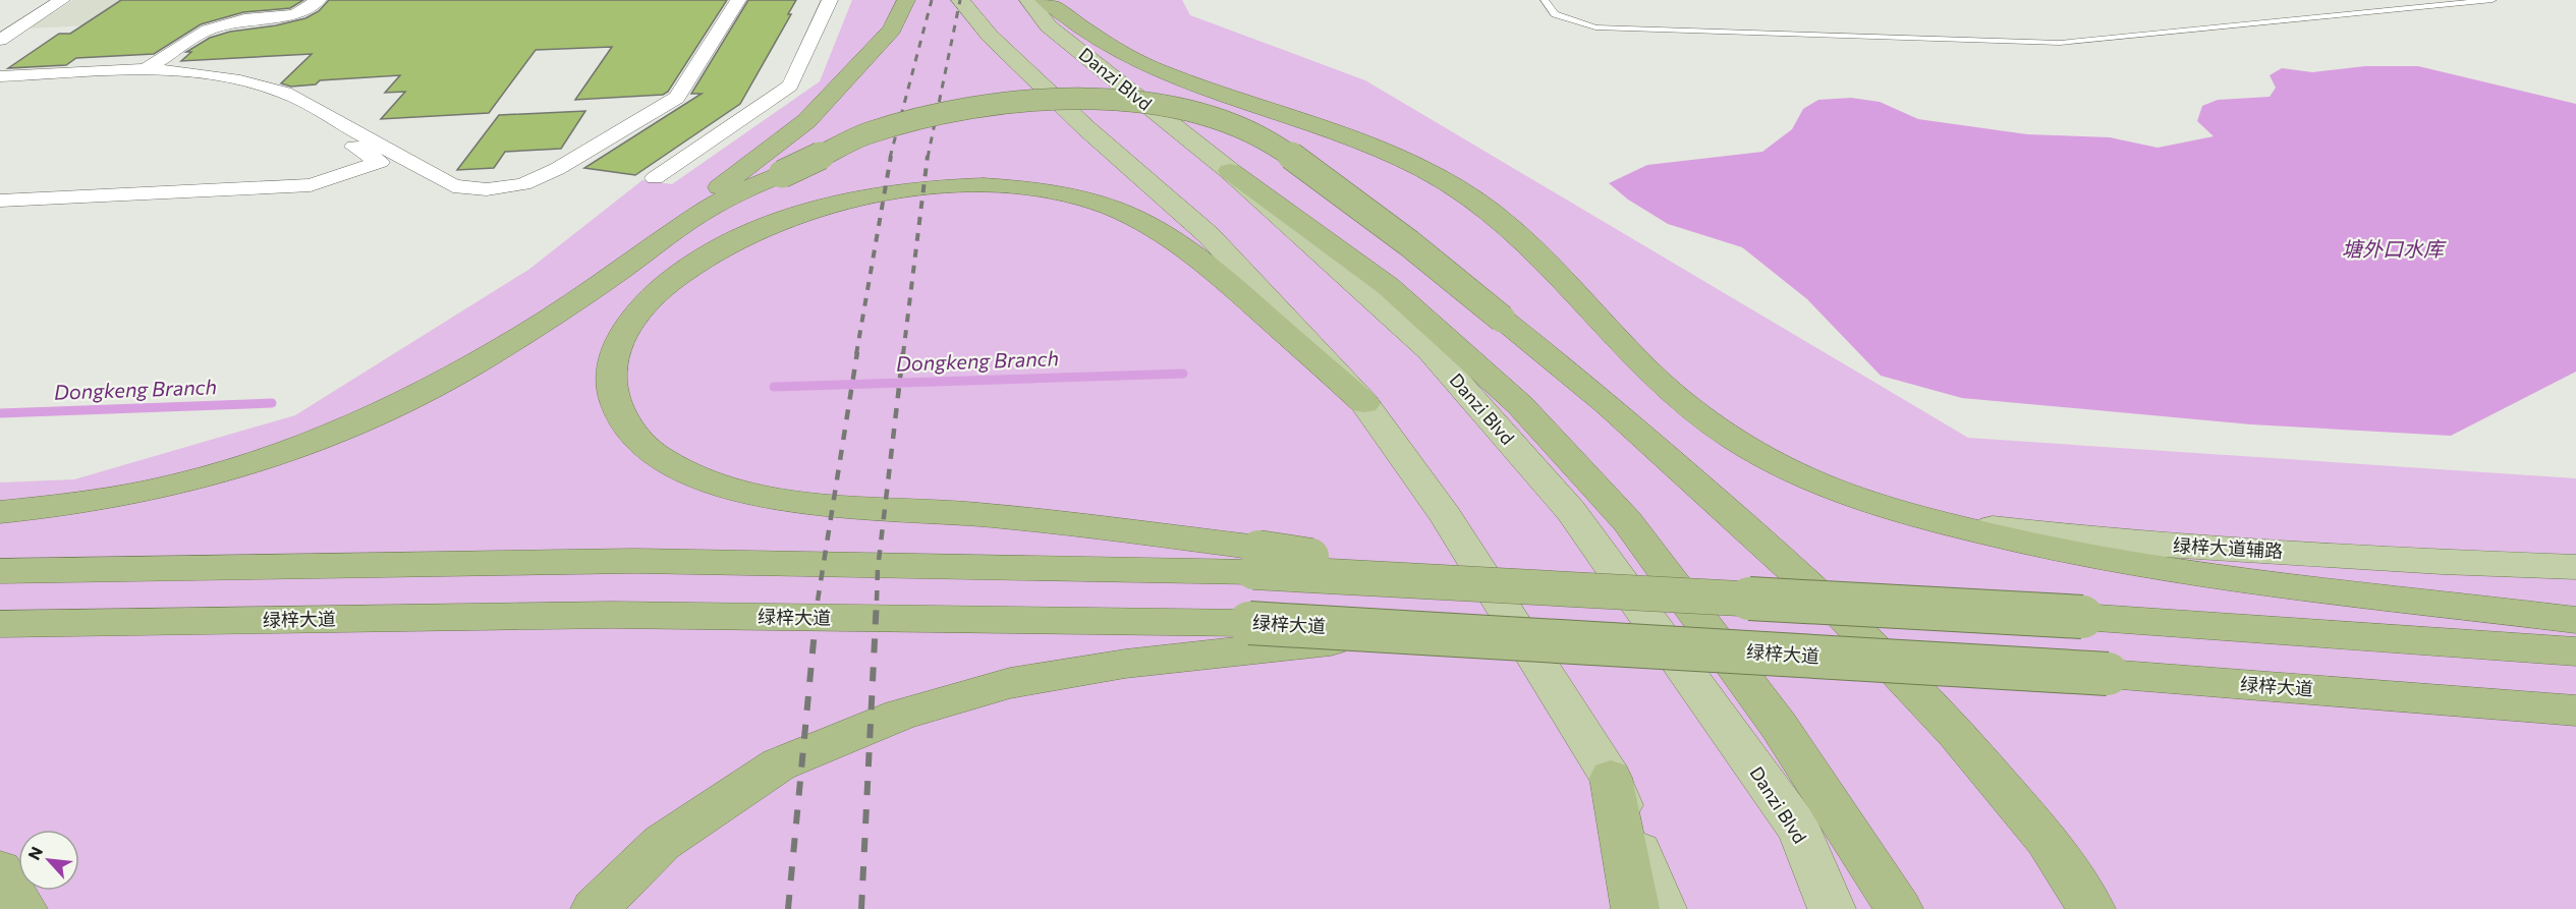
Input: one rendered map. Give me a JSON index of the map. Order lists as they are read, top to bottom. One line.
{"streets":{"highway":["绿梓大道"],"main road":["Danzi Blvd","绿梓大道辅路"]},"water":["塘外口水库","Dongkeng Branch"],"north":"top left"}
